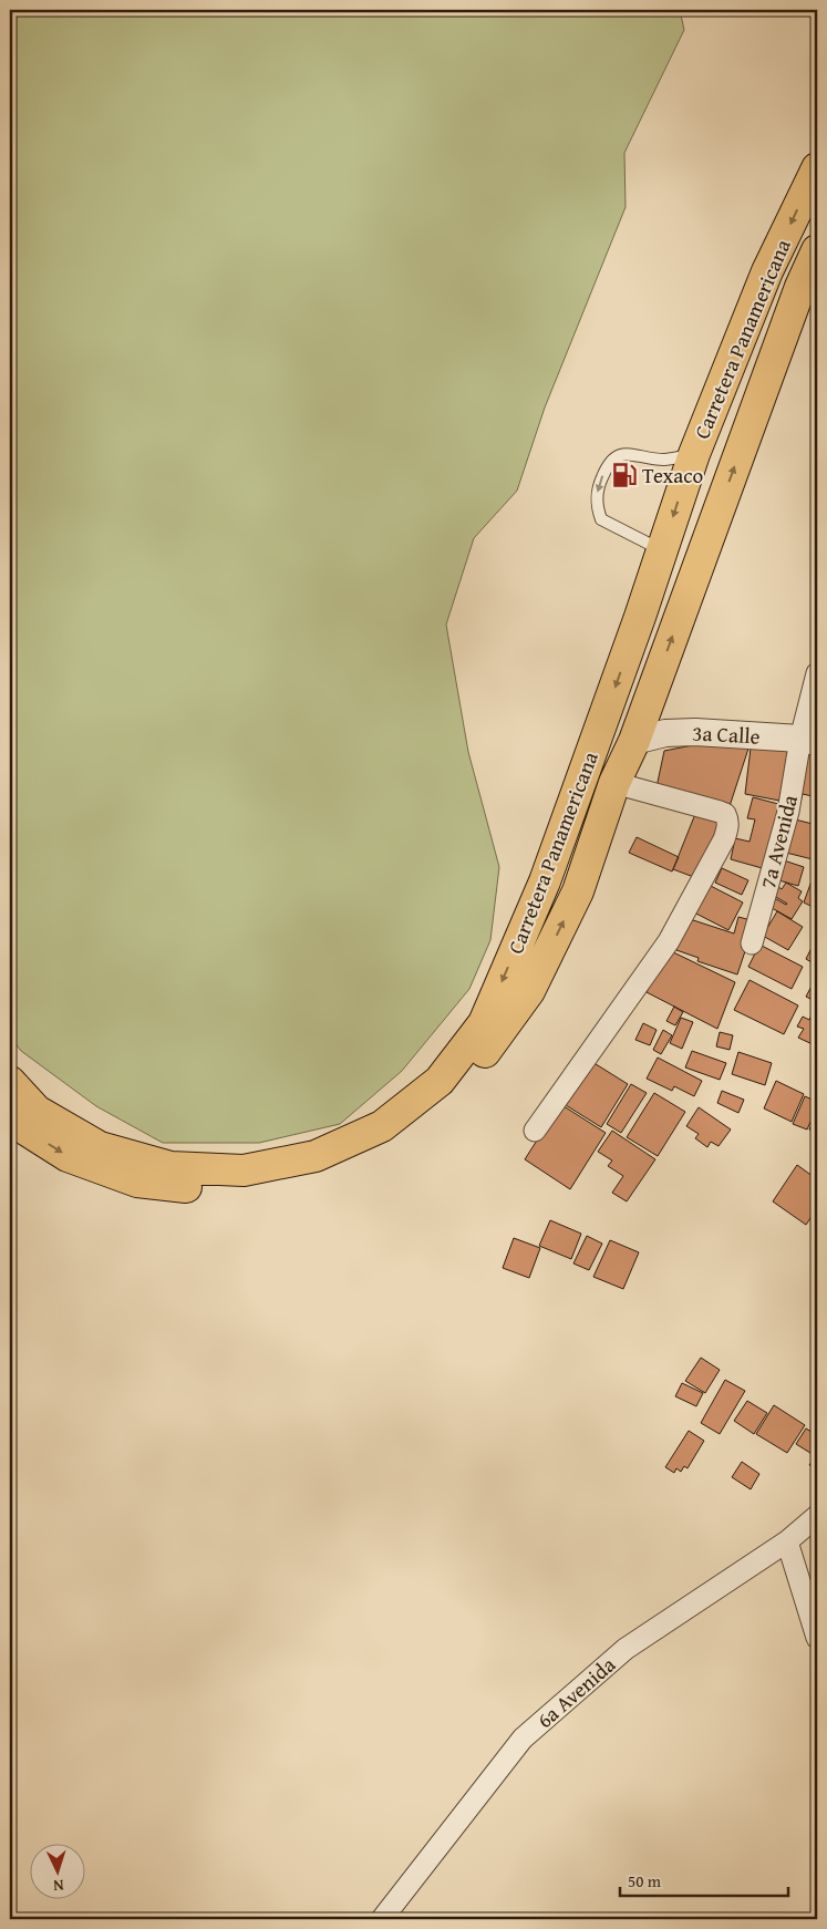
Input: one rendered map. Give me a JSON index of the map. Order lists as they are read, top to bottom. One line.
{"streets":{"highway":["Carretera Panamericana"],"street":["3a Calle","7a Avenida","6a Avenida"]},"crossings":[["Carretera Panamericana","3a Calle"],["3a Calle","7a Avenida"]],"places":{"fuel station":["Texaco"]},"scale_bar":"50 m","north":"bottom"}
